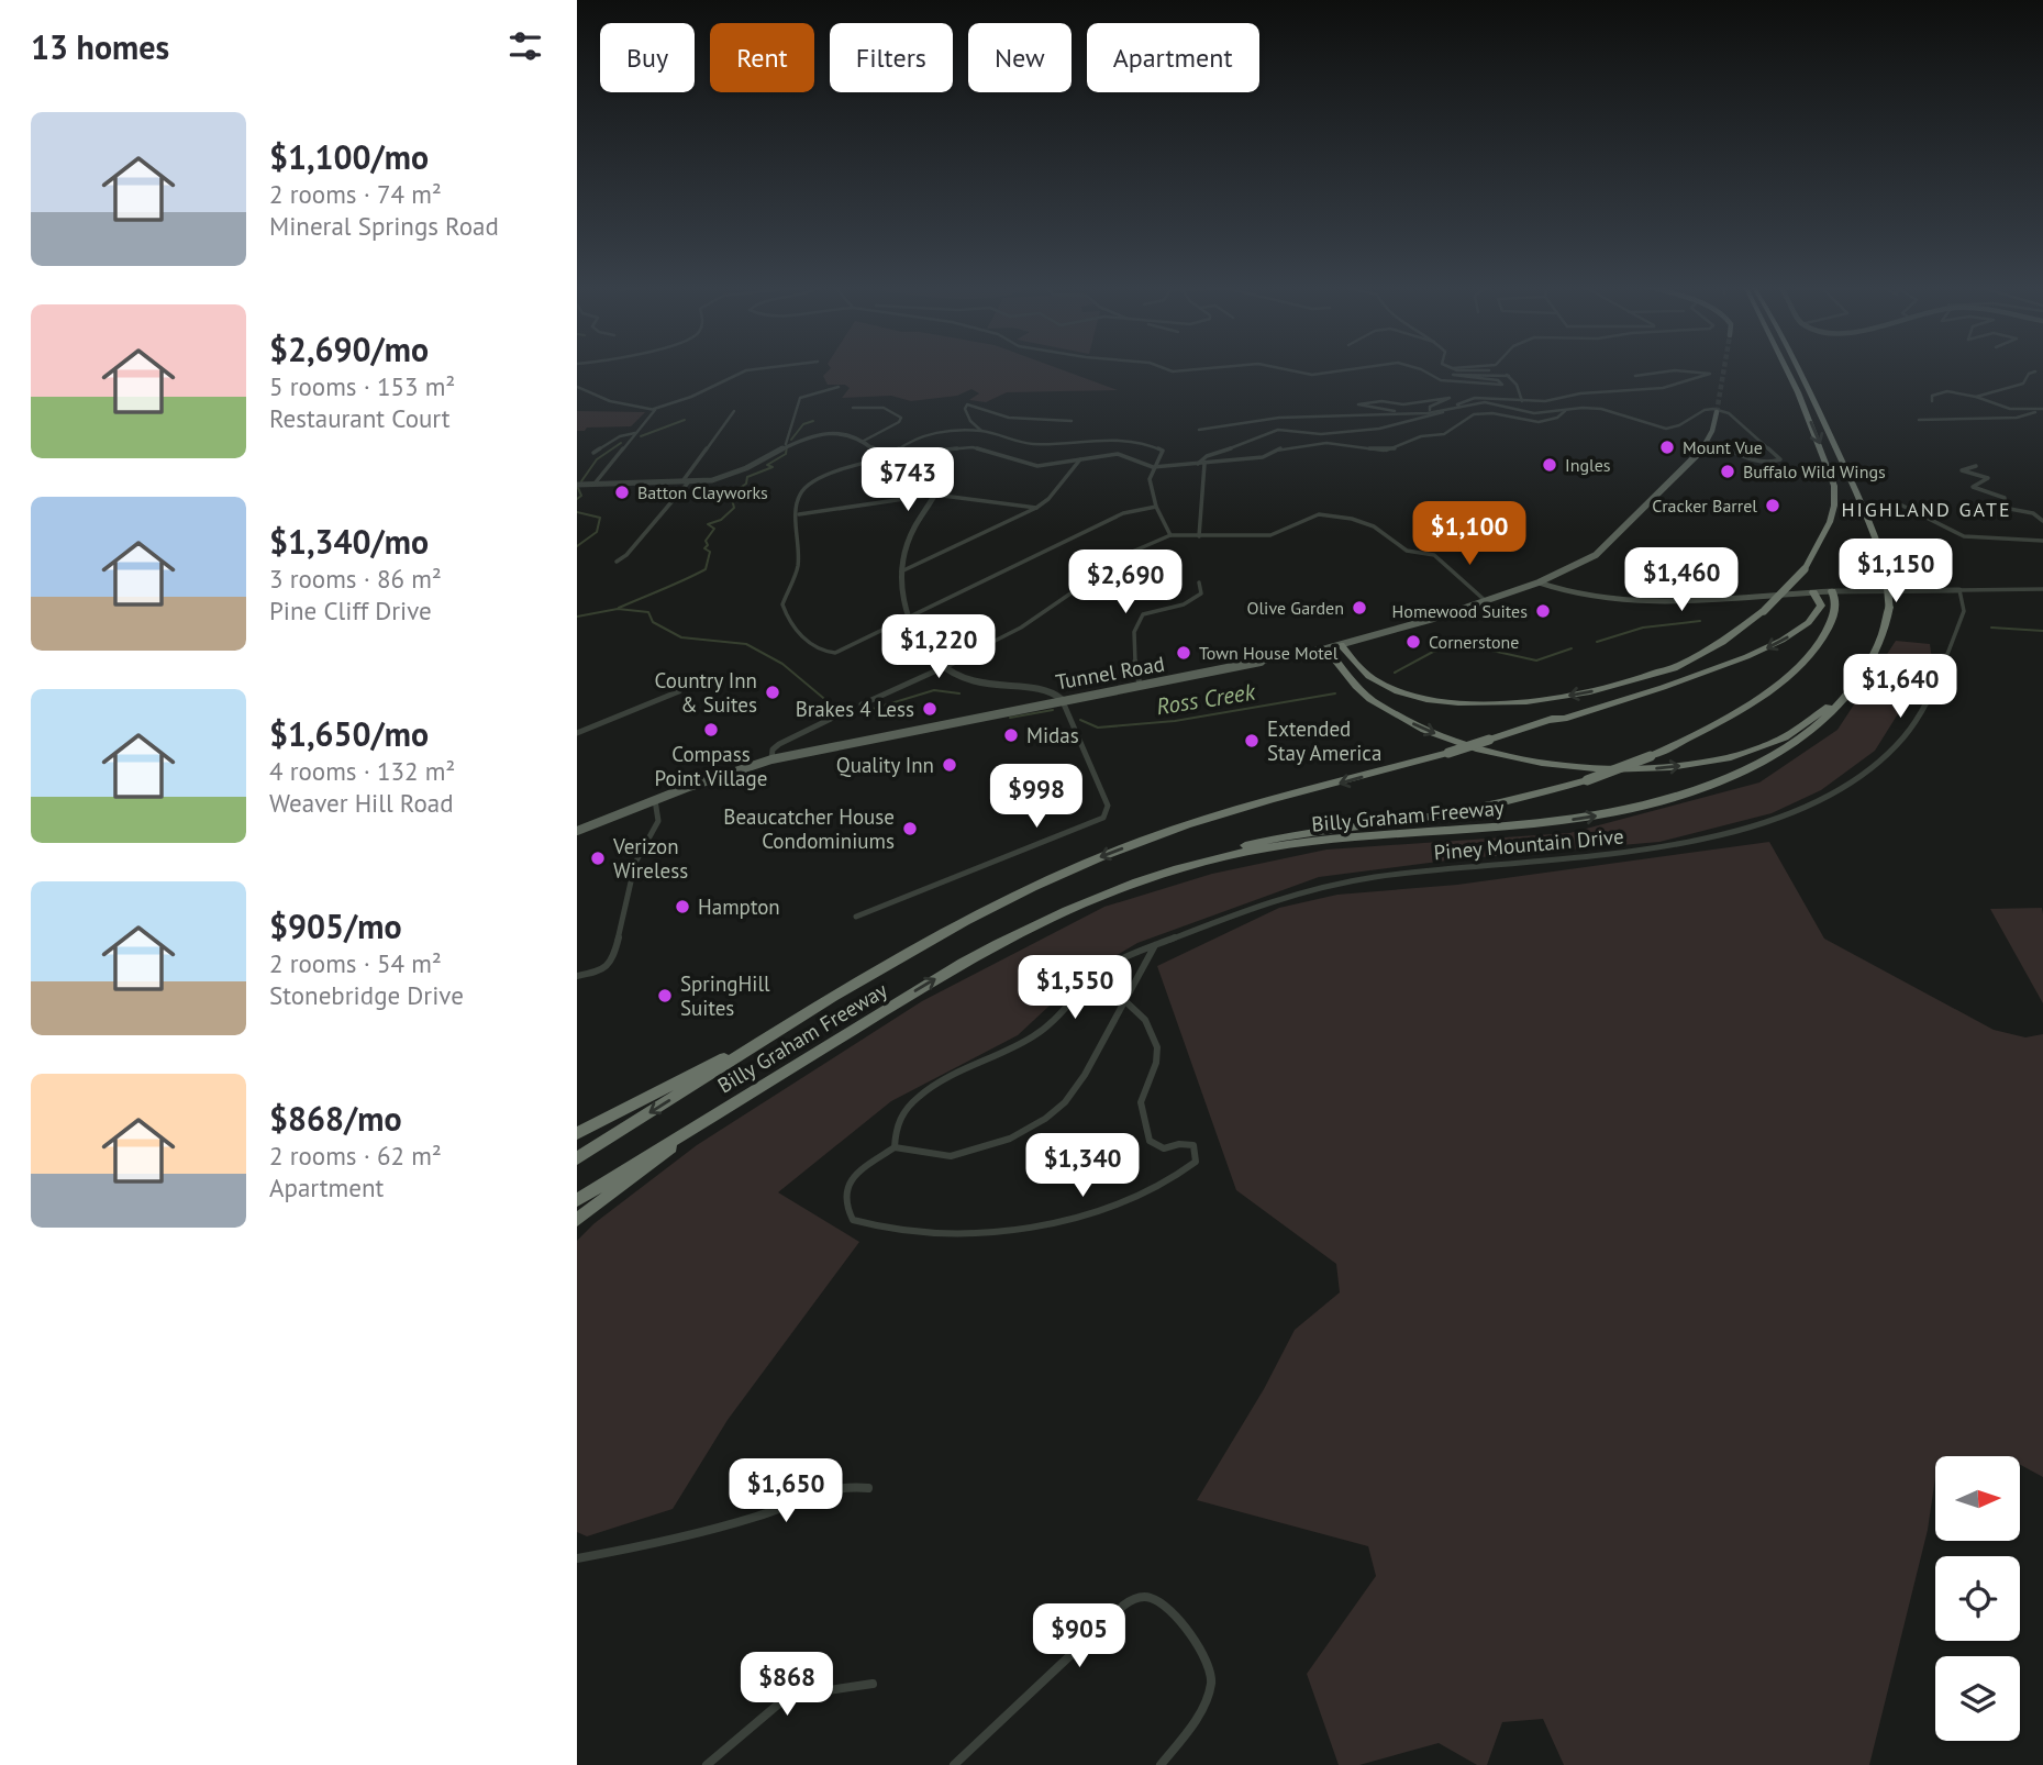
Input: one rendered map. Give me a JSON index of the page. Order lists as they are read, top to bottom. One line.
{"streets":{"highway":["Billy Graham Freeway"],"main road":["Tunnel Road"],"street":["Piney Mountain Drive"]},"districts":["HIGHLAND GATE"],"water":["Ross Creek"],"places":["Mount Vue","Ingles","Buffalo Wild Wings","Batton Clayworks","Cracker Barrel","Olive Garden","Homewood Suites","Cornerstone","Town House Motel","Country Inn & Suites","Brakes 4 Less","Compass Point Village","Midas","Extended Stay America","Quality Inn","Beaucatcher House Condominiums","Verizon Wireless","Hampton","SpringHill Suites"],"north":"right","page":{"heading":"13 homes","chip":["Buy","Rent","Filters","New","Apartment"],"list":[{"name":"$1,100/mo","note":"2 rooms · 74 m² · Mineral Springs Road"},{"name":"$2,690/mo","note":"5 rooms · 153 m² · Restaurant Court"},{"name":"$1,340/mo","note":"3 rooms · 86 m² · Pine Cliff Drive"},{"name":"$1,650/mo","note":"4 rooms · 132 m² · Weaver Hill Road"},{"name":"$905/mo","note":"2 rooms · 54 m² · Stonebridge Drive"},{"name":"$868/mo","note":"2 rooms · 62 m² · Apartment"}],"price":["$743","$1,100","$1,150","$1,460","$2,690","$1,220","$1,640","$998","$1,550","$1,340","$1,650","$905","$868"]}}
